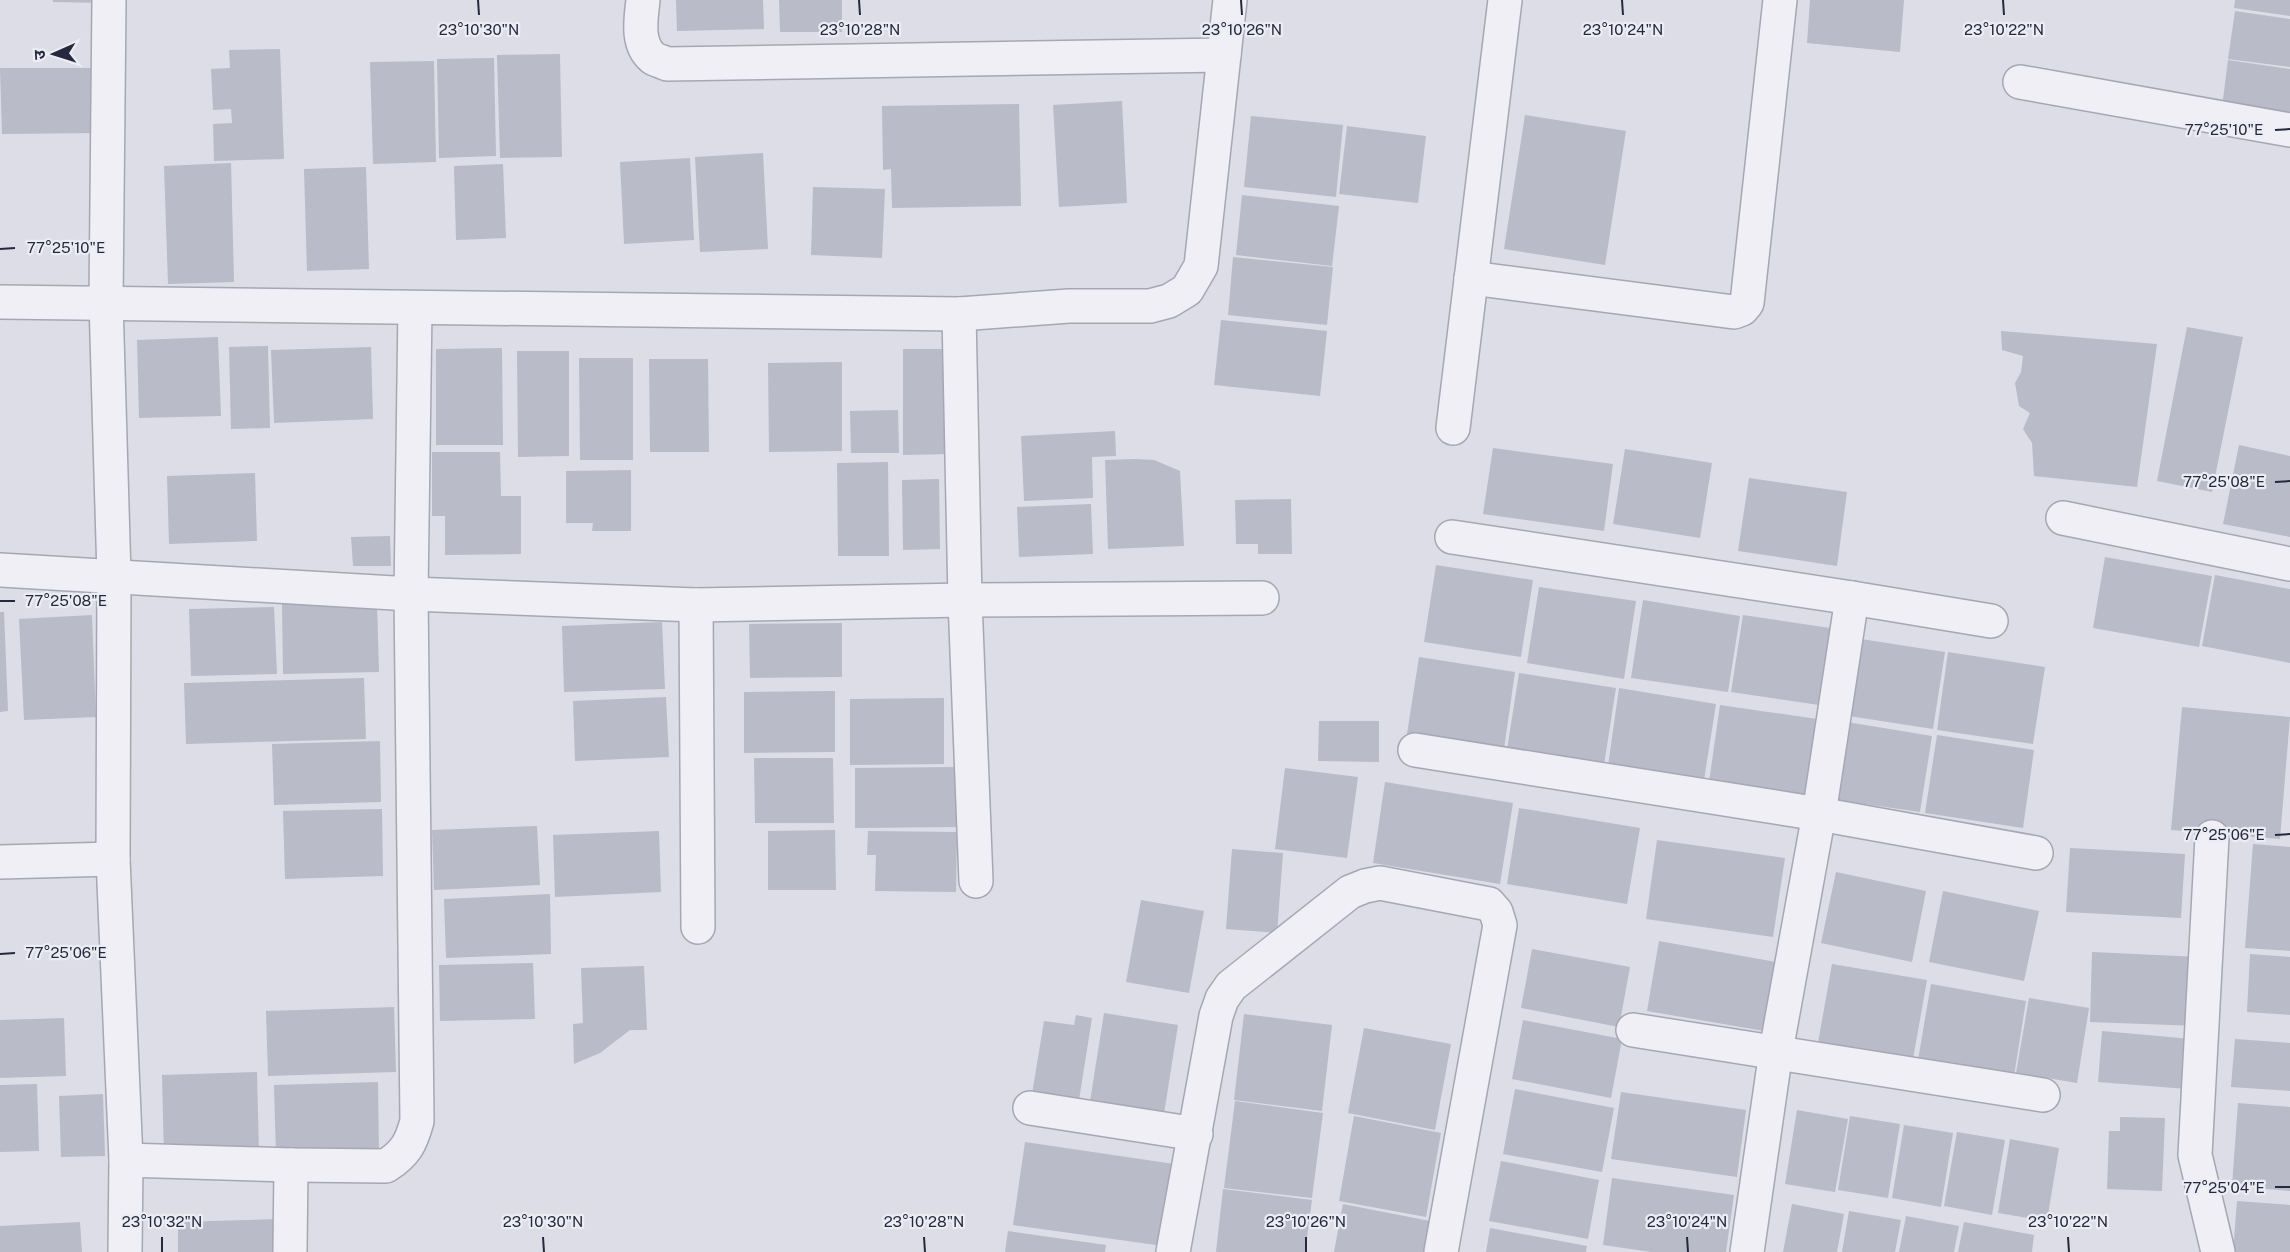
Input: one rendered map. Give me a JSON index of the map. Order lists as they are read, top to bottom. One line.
{"north":"left","coordinates":["23°10'30\"N","23°10'28\"N","23°10'26\"N","23°10'24\"N","23°10'22\"N","77°25'10\"E","77°25'08\"E","77°25'06\"E","77°25'04\"E","23°10'32\"N"]}
